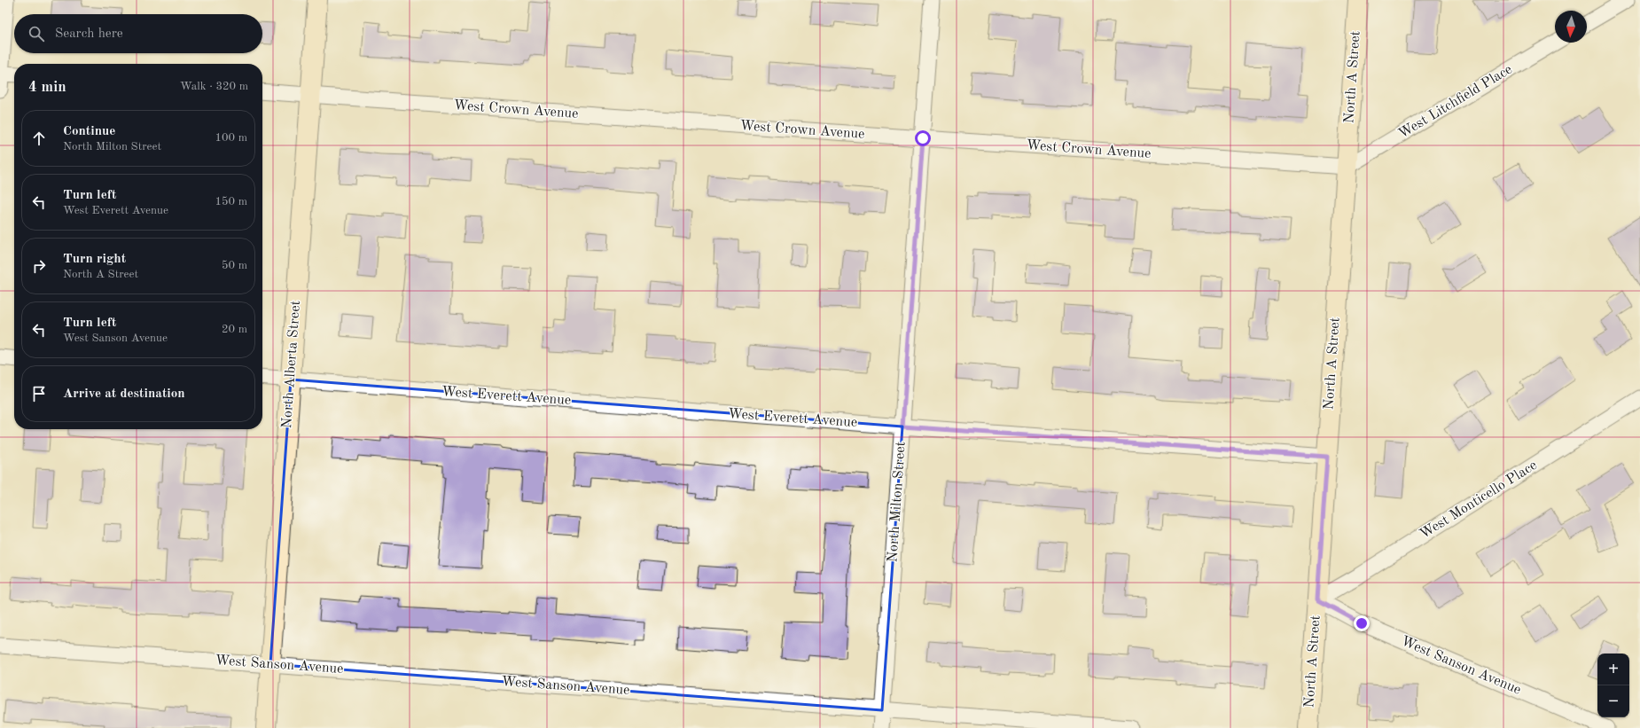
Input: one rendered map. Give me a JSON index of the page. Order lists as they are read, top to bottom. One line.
{"streets":{"main road":["North A Street","North Alberta Street"],"street":["West Litchfield Place","West Crown Avenue","West Everett Avenue","West Monticello Place","North Milton Street","West Sanson Avenue"]},"crossings":[["North A Street","West Litchfield Place"],["North A Street","West Crown Avenue"],["North A Street","West Everett Avenue"],["North A Street","West Monticello Place"],["North A Street","West Sanson Avenue"],["West Litchfield Place","West Crown Avenue"],["West Crown Avenue","North Alberta Street"],["West Crown Avenue","North Milton Street"],["North Alberta Street","West Everett Avenue"],["North Alberta Street","West Sanson Avenue"],["West Everett Avenue","North Milton Street"],["West Monticello Place","West Sanson Avenue"],["North Milton Street","West Sanson Avenue"]],"north":"bottom","page":{"search":"Search here","heading":["4 min","Walk · 320 m"],"list":[["Continue","North Milton Street","100 m"],["Turn left","West Everett Avenue","150 m"],["Turn right","North A Street","50 m"],["Turn left","West Sanson Avenue","20 m"],"Arrive at destination"],"map_buttons":["+","−"]}}
